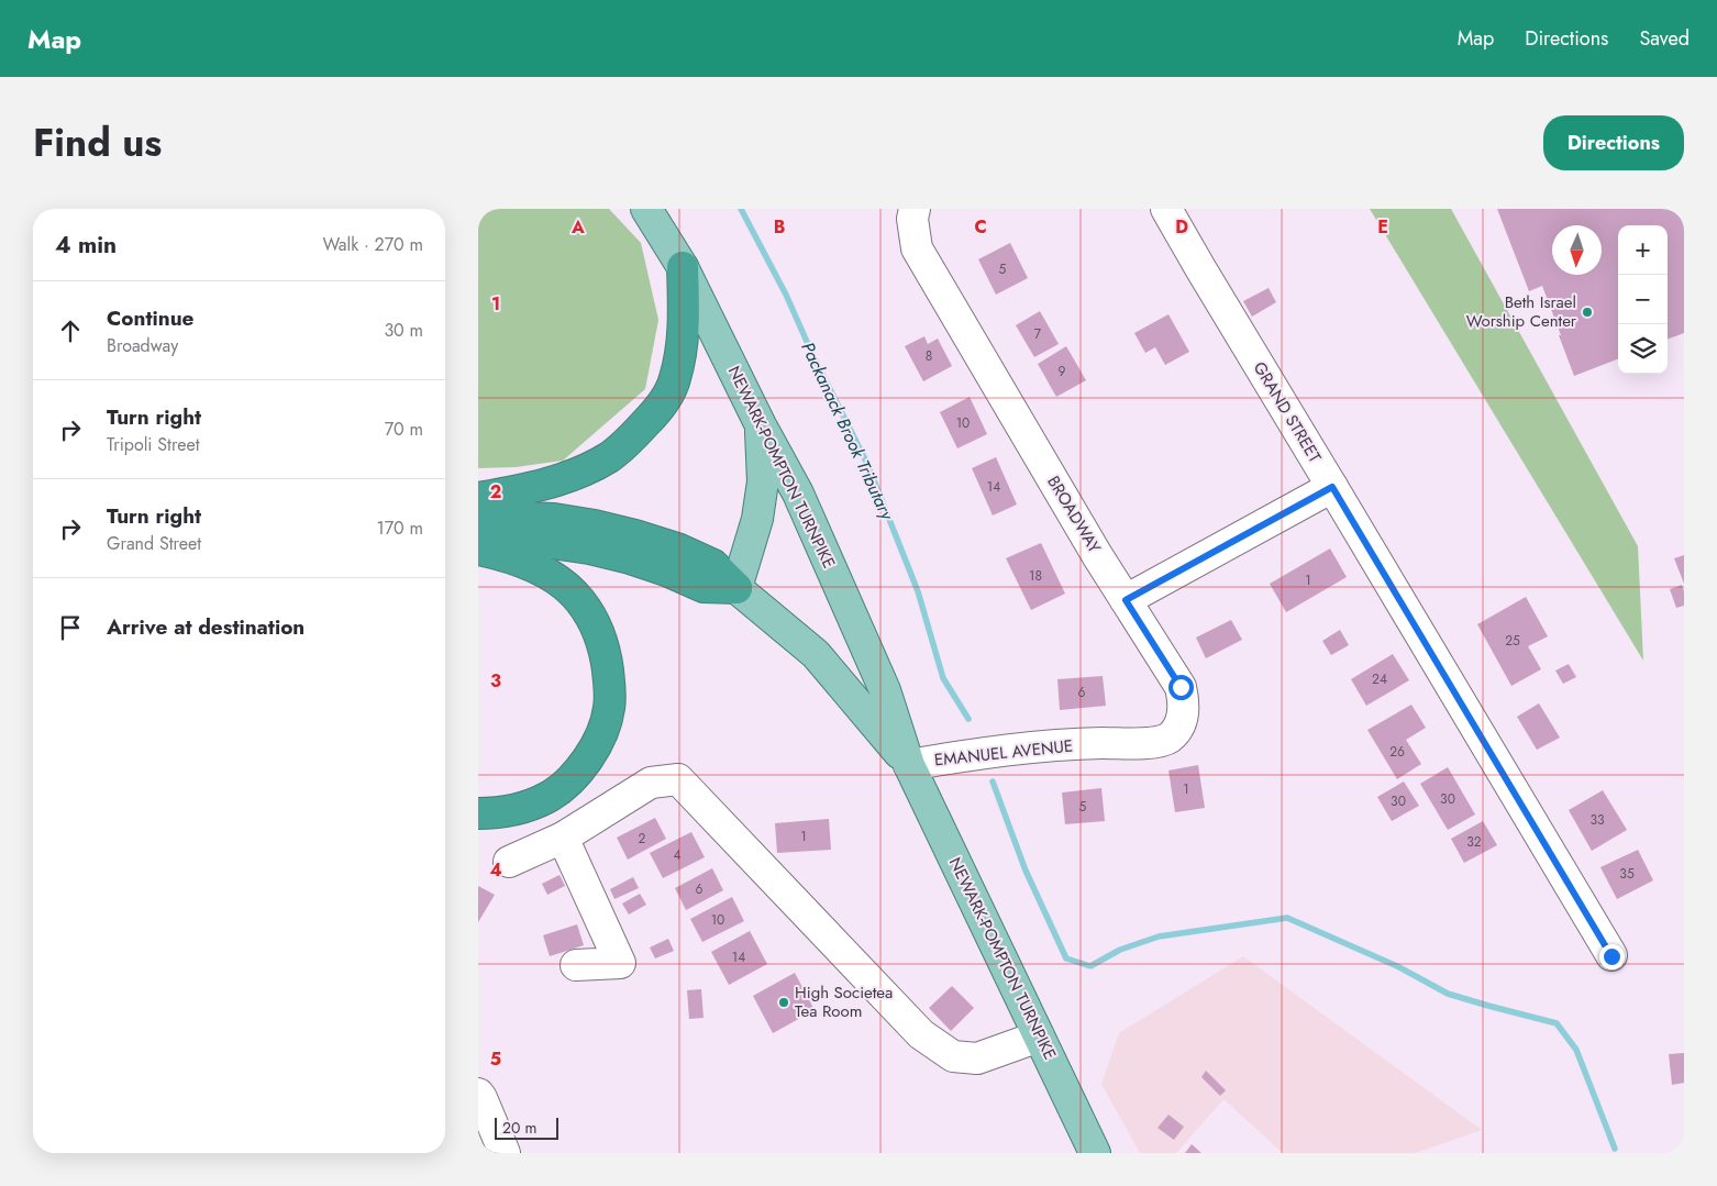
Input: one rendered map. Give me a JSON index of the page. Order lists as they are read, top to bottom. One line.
{"streets":{"main road":["NEWARK-POMPTON TURNPIKE"],"street":["GRAND STREET","BROADWAY","EMANUEL AVENUE"]},"crossings":[["NEWARK-POMPTON TURNPIKE","EMANUEL AVENUE"],["BROADWAY","EMANUEL AVENUE"]],"water":["Packanack Brook Tributary"],"places":["Beth Israel Worship Center","High Societea Tea Room"],"house_numbers":["5","7","8","9","10","14","18","1","25","24","6","26","1","30","30","5","33","1","2","32","4","35","6","10","14"],"scale_bar":"20 m","north":"bottom","page":{"header":"Map","nav":["Map","Directions","Saved"],"title":"Find us","buttons":"Directions","heading":["4 min","Walk · 270 m"],"map_buttons":["+","−"],"list":[["Continue","Broadway","30 m"],["Turn right","Tripoli Street","70 m"],["Turn right","Grand Street","170 m"],"Arrive at destination"],"scale":"20 m"},"grid":{"columns":["A","B","C","D","E"],"rows":["1","2","3","4","5"]}}
